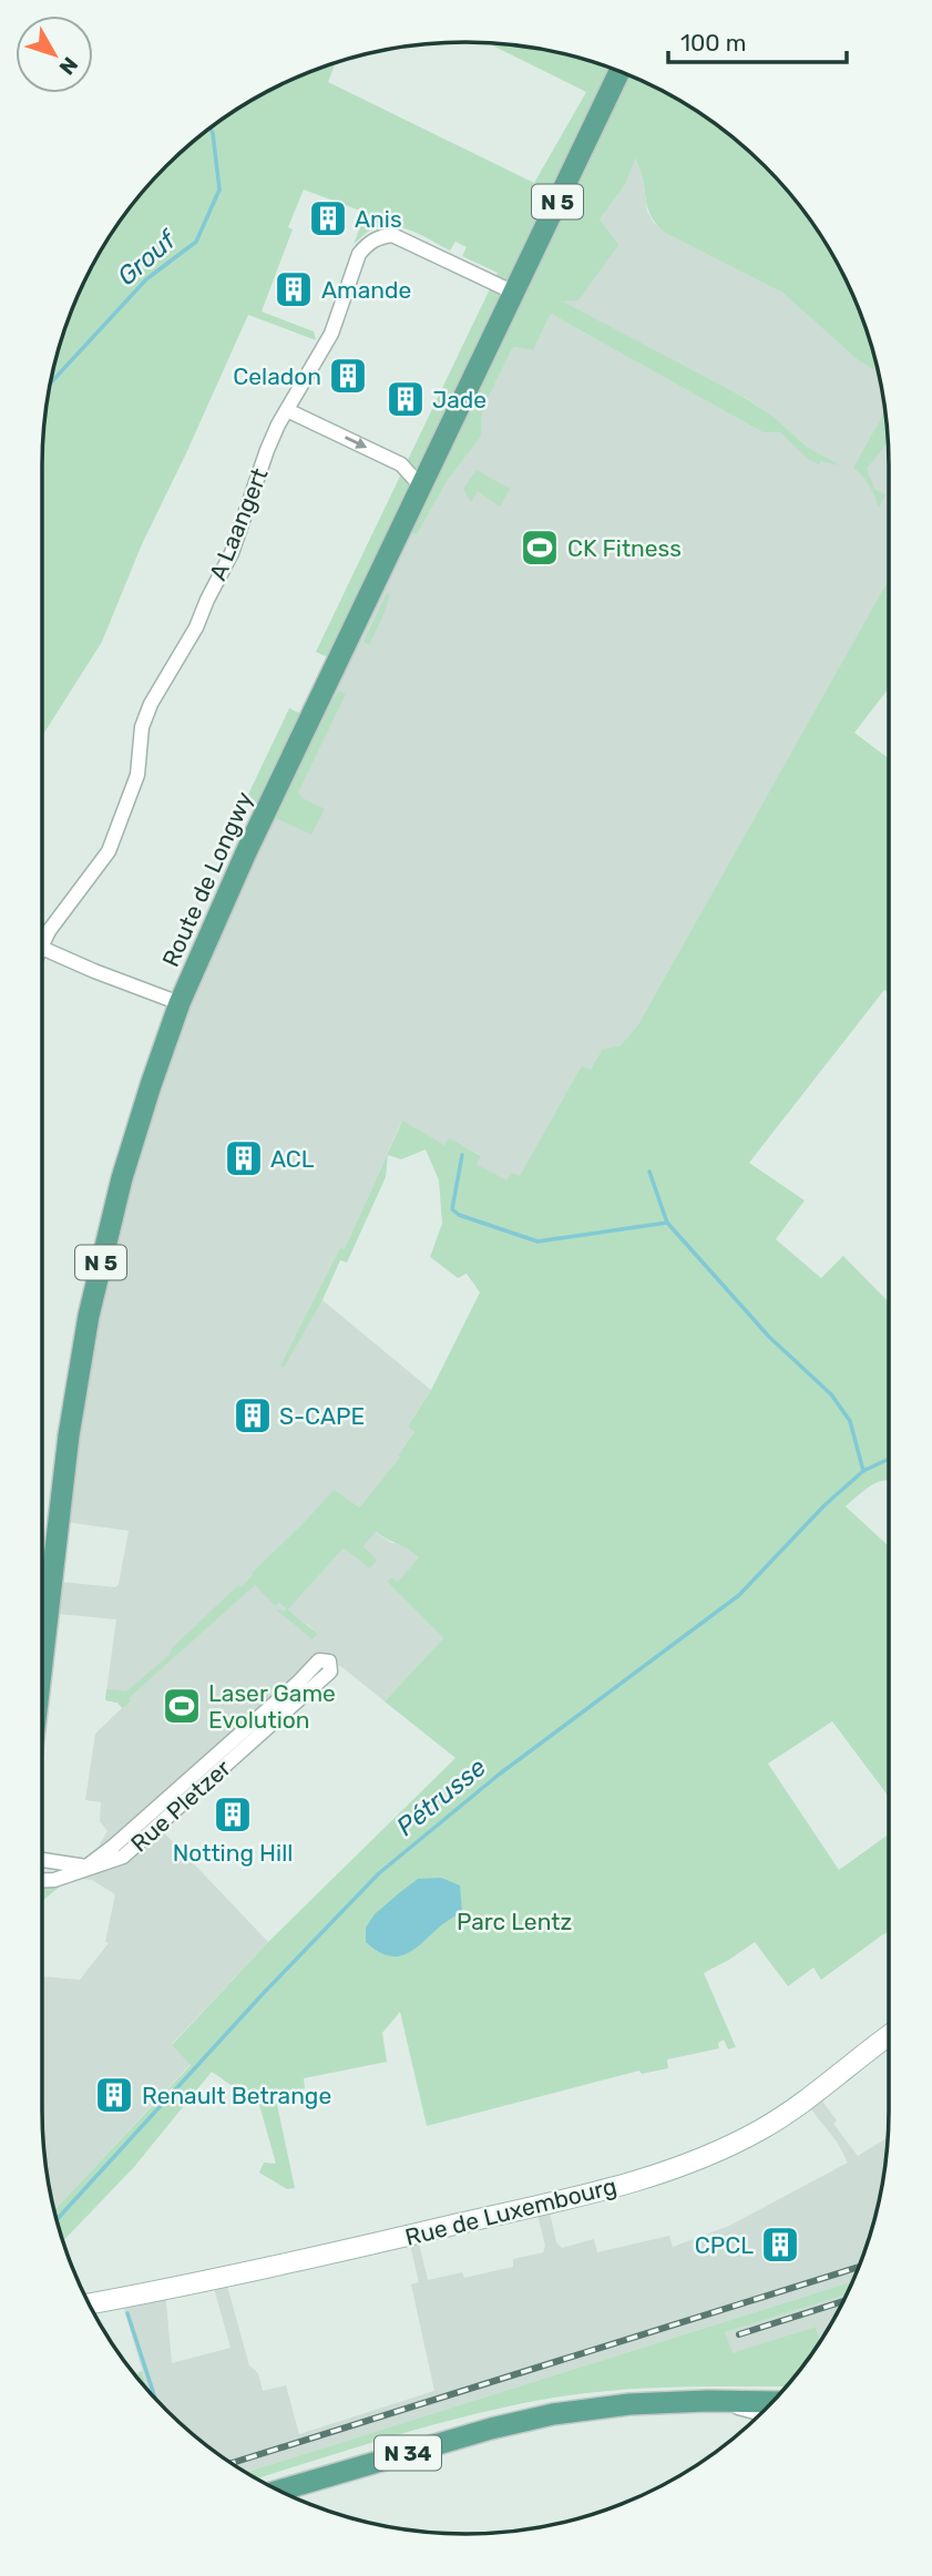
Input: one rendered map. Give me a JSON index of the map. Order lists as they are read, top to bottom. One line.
{"streets":{"main road":["N 5","Route de Longwy","Rue de Luxembourg","N 34"],"street":["A Laangert","Rue Pletzer"]},"crossings":[["A Laangert","Route de Longwy"]],"water":["Grouf","Pétrusse"],"parks":["Parc Lentz"],"places":{"building":["Anis","Amande","Celadon","Jade","ACL","S-CAPE","Notting Hill","Renault Betrange","CPCL"],"sports":["CK Fitness","Laser Game Evolution"]},"scale_bar":"100 m","north":"bottom right"}
